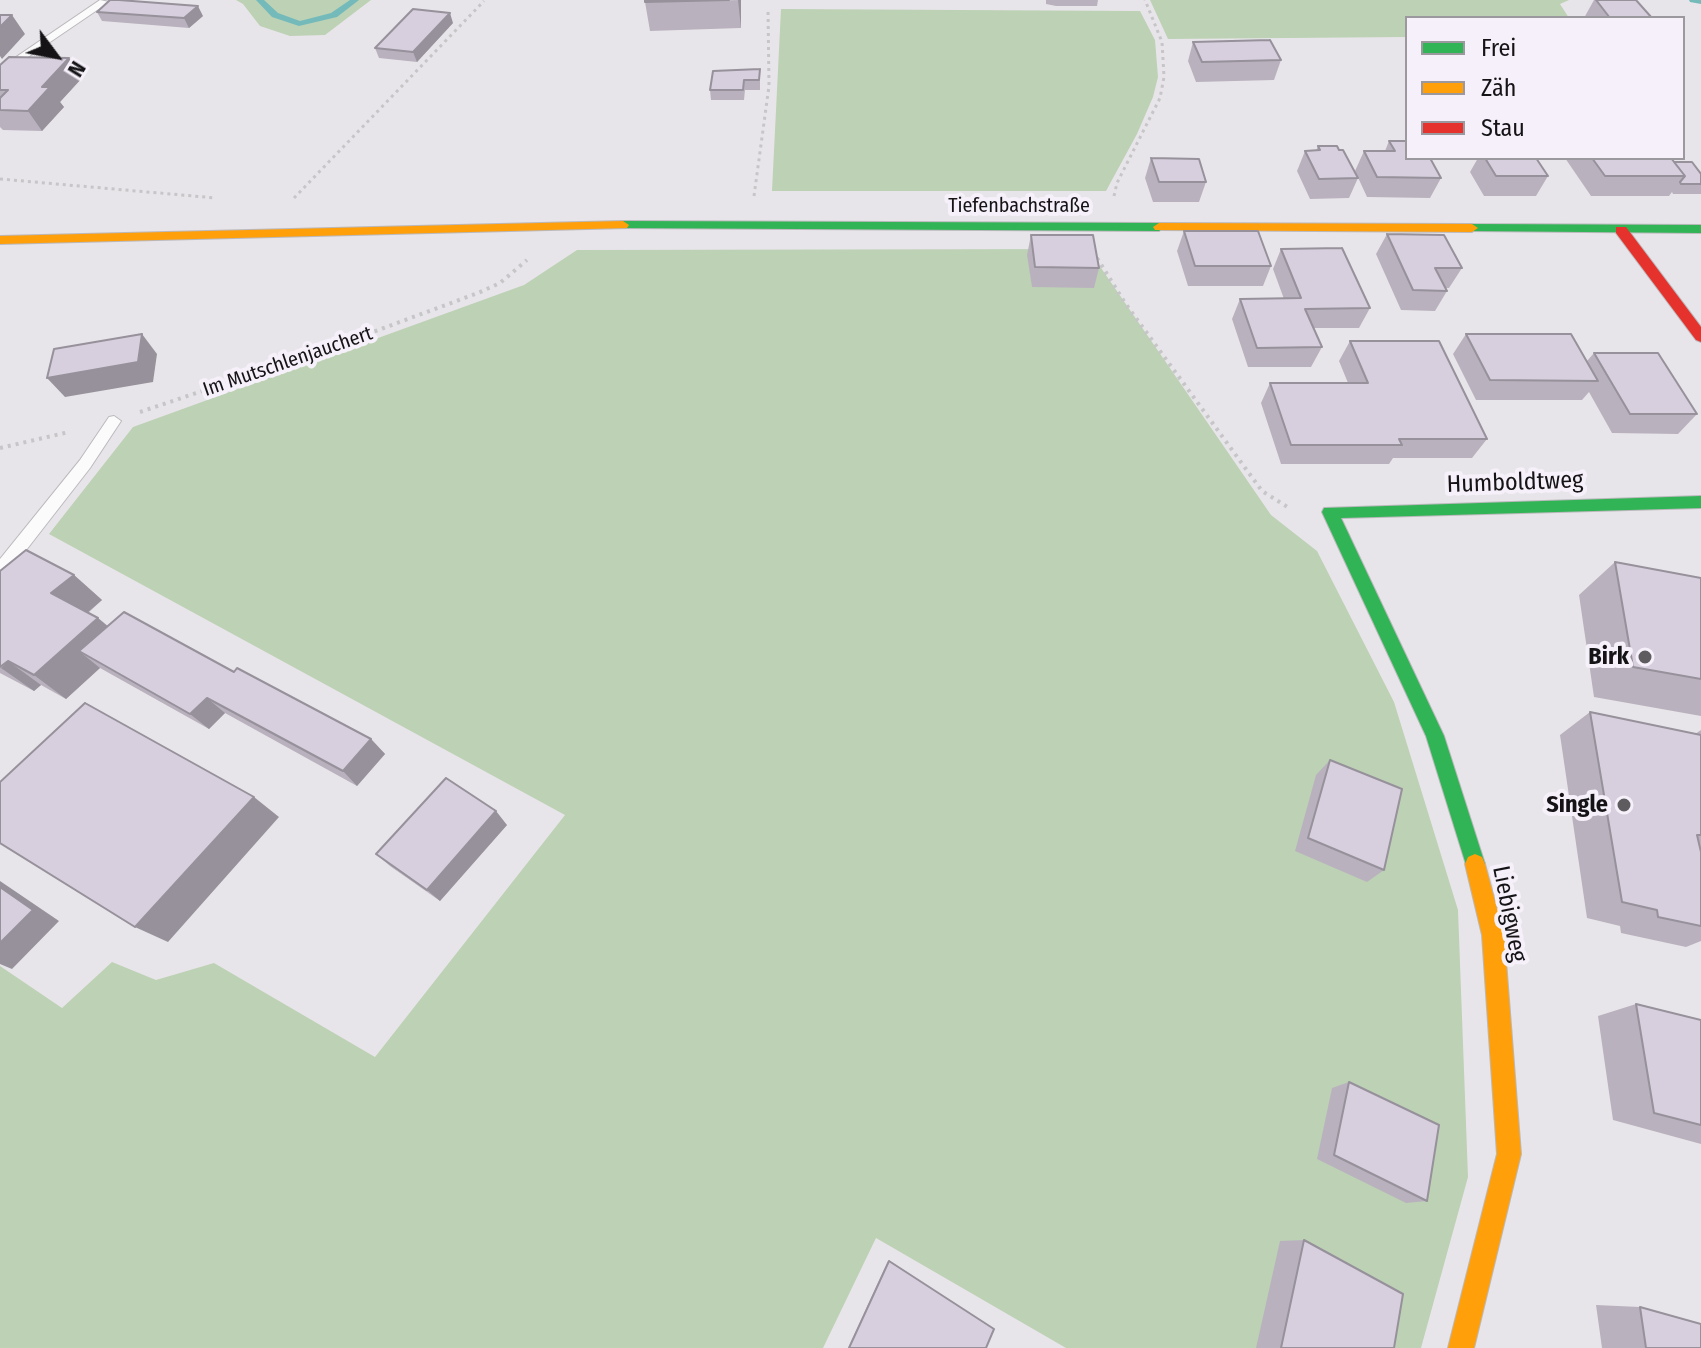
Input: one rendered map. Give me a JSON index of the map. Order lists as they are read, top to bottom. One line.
{"streets":{"street":["Tiefenbachstraße","Humboldtweg","Liebigweg"],"path":["Im Mutschlenjauchert"]},"crossings":[["Tiefenbachstraße","Im Mutschlenjauchert"],["Humboldtweg","Liebigweg"]],"places":["Birk","Single"],"legend":["Frei","Zäh","Stau"],"north":"bottom right"}
